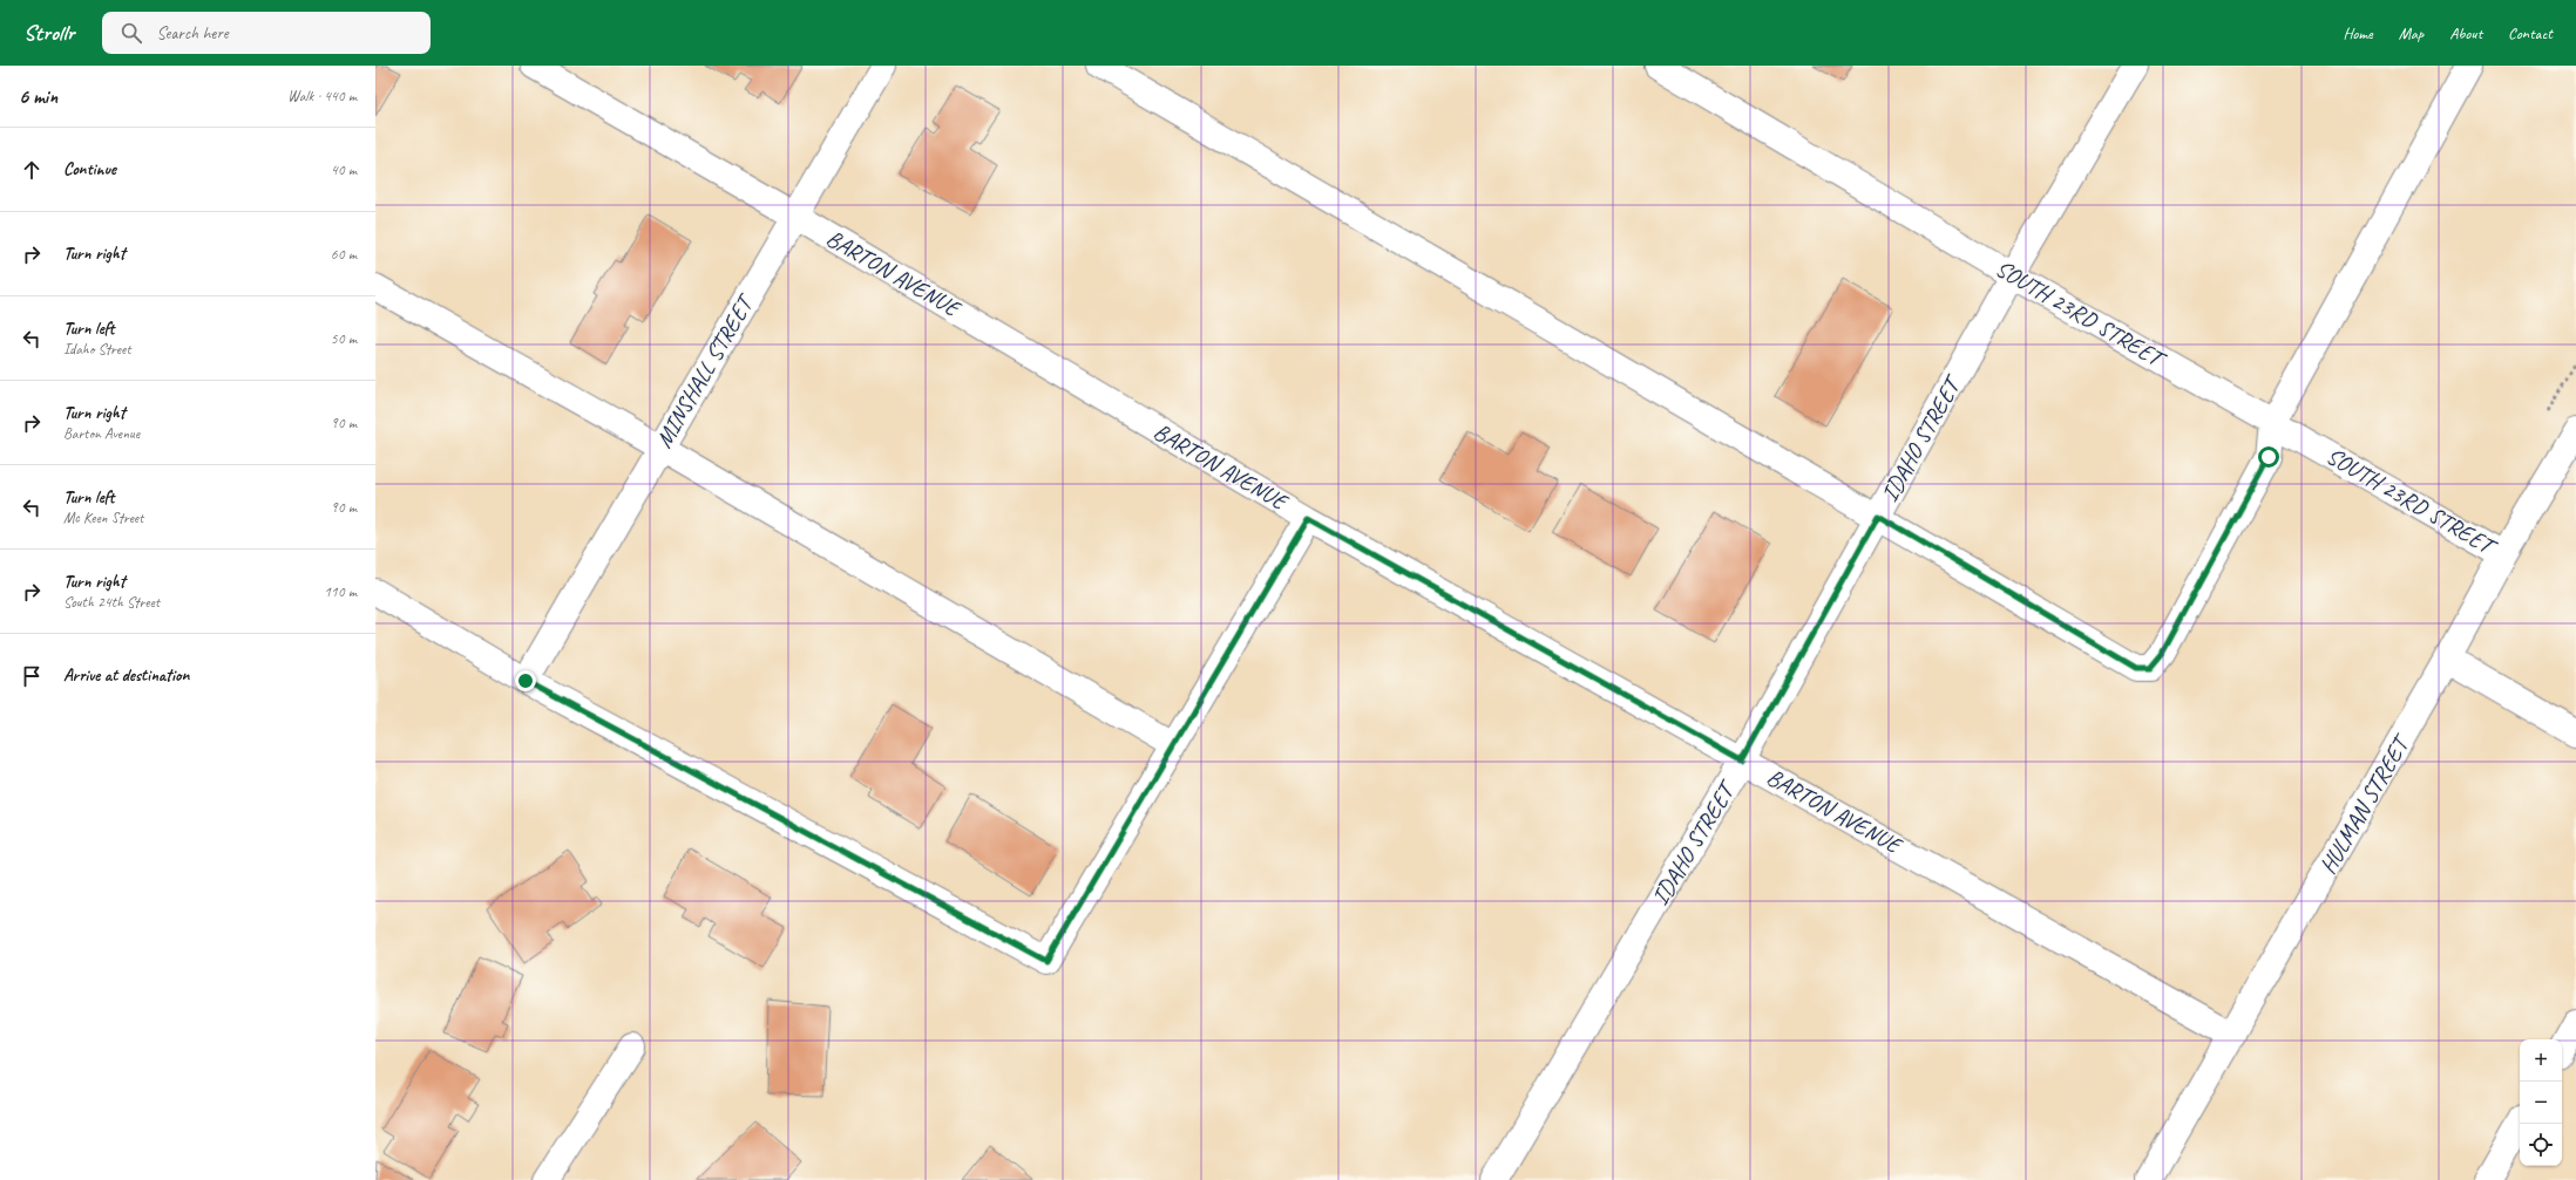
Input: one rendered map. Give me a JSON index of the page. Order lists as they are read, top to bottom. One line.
{"streets":{"street":["BARTON AVENUE","SOUTH 23RD STREET","MINSHALL STREET","IDAHO STREET","HULMAN STREET"]},"crossings":[["BARTON AVENUE","MINSHALL STREET"],["BARTON AVENUE","IDAHO STREET"],["BARTON AVENUE","HULMAN STREET"],["SOUTH 23RD STREET","IDAHO STREET"],["SOUTH 23RD STREET","HULMAN STREET"]],"page":{"header":"Strollr","search":"Search here","nav":["Home","Map","About","Contact"],"heading":["6 min","Walk · 440 m"],"list":[["Continue","40 m"],["Turn right","60 m"],["Turn left","Idaho Street","50 m"],["Turn right","Barton Avenue","90 m"],["Turn left","Mc Keen Street","90 m"],["Turn right","South 24th Street","110 m"],"Arrive at destination"],"map_buttons":["+","−"]}}
